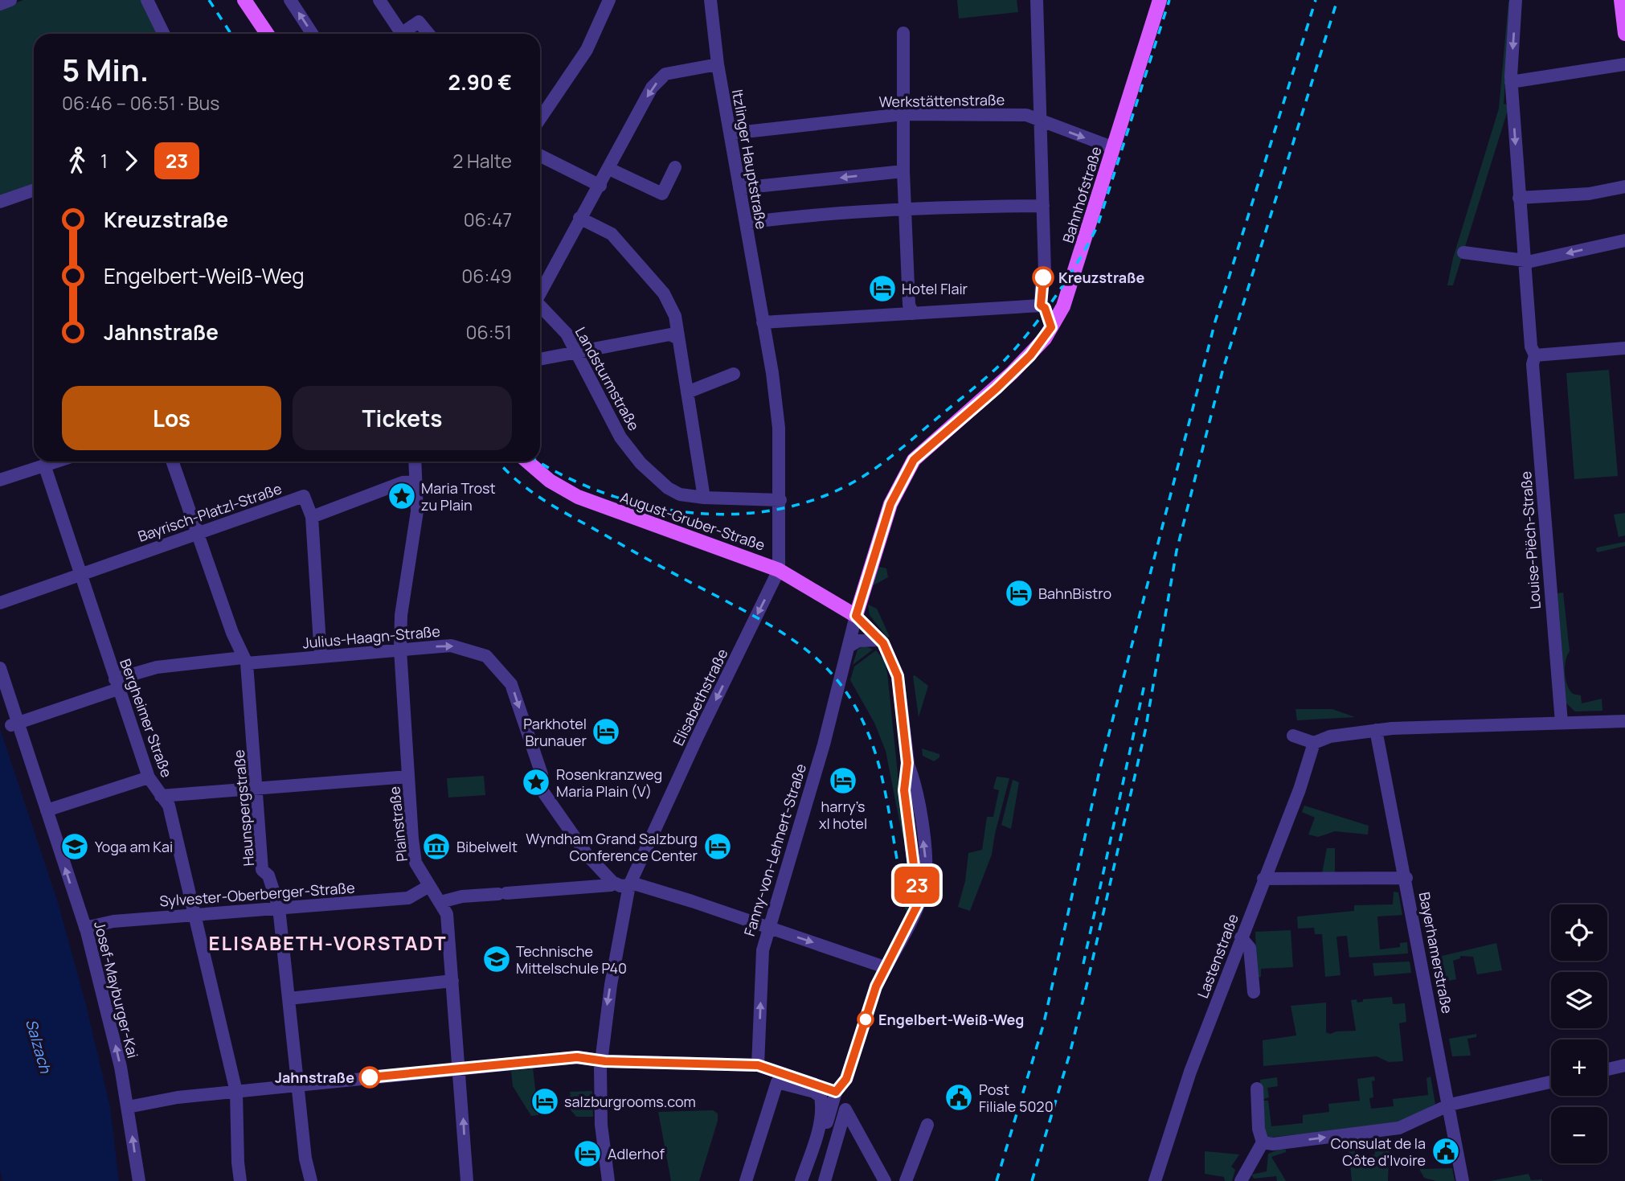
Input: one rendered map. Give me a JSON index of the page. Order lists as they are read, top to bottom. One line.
{"streets":{"main road":["Bahnhofstraße","August-Gruber-Straße","Fanny-von-Lehnert-Straße"],"street":["Werkstättenstraße","Itzlinger Hauptstraße","Landsturmstraße","Bayrisch-Platzl-Straße","Louise-Piëch-Straße","Julius-Haagn-Straße","Elisabethstraße","Bergheimer Straße","Haunspergstraße","Plainstraße","Sylvester-Oberberger-Straße","Bayerhamerstraße","Lastenstraße","Josef-Mayburger-Kai"]},"crossings":[["Werkstättenstraße","Itzlinger Hauptstraße"],["Werkstättenstraße","Bahnhofstraße"],["Itzlinger Hauptstraße","Elisabethstraße"],["Bahnhofstraße","Fanny-von-Lehnert-Straße"],["Landsturmstraße","Elisabethstraße"],["Bayrisch-Platzl-Straße","Bergheimer Straße"],["Bayrisch-Platzl-Straße","Haunspergstraße"],["August-Gruber-Straße","Elisabethstraße"],["August-Gruber-Straße","Fanny-von-Lehnert-Straße"],["Julius-Haagn-Straße","Elisabethstraße"],["Julius-Haagn-Straße","Bergheimer Straße"],["Julius-Haagn-Straße","Haunspergstraße"],["Julius-Haagn-Straße","Plainstraße"],["Julius-Haagn-Straße","Fanny-von-Lehnert-Straße"],["Julius-Haagn-Straße","Josef-Mayburger-Kai"],["Bergheimer Straße","Sylvester-Oberberger-Straße"],["Haunspergstraße","Sylvester-Oberberger-Straße"],["Plainstraße","Sylvester-Oberberger-Straße"],["Sylvester-Oberberger-Straße","Josef-Mayburger-Kai"]],"one_way":["Julius-Haagn-Straße","Elisabethstraße","Josef-Mayburger-Kai"],"districts":["ELISABETH-VORSTADT"],"water":["Salzach"],"places":{"other":["Kreuzstraße","Engelbert-Weiß-Weg","Jahnstraße"],"hotel":["Hotel Flair","BahnBistro","Parkhotel Brunauer","harry’s xl hotel","Wyndham Grand Salzburg Conference Center","salzburgrooms.com","Adlerhof"],"place":["Maria Trost zu Plain","Rosenkranzweg Maria Plain (V)"],"school or university":["Yoga am Kai","Technische Mittelschule P40"],"museum":["Bibelwelt"],"public building":["Post Filiale 5020","Consulat de la Côte d'Ivoire"]},"lines":["bus line 23"],"page":{"on_map":"23","heading":["5 Min.","06:46 – 06:51 · Bus","2.90 €"],"legs":["1","23","2 Halte"],"list":[{"name":"Kreuzstraße","value":"06:47"},{"name":"Engelbert-Weiß-Weg","value":"06:49"},{"name":"Jahnstraße","value":"06:51"}],"buttons":["Los","Tickets"],"map_buttons":["+","−"]}}
